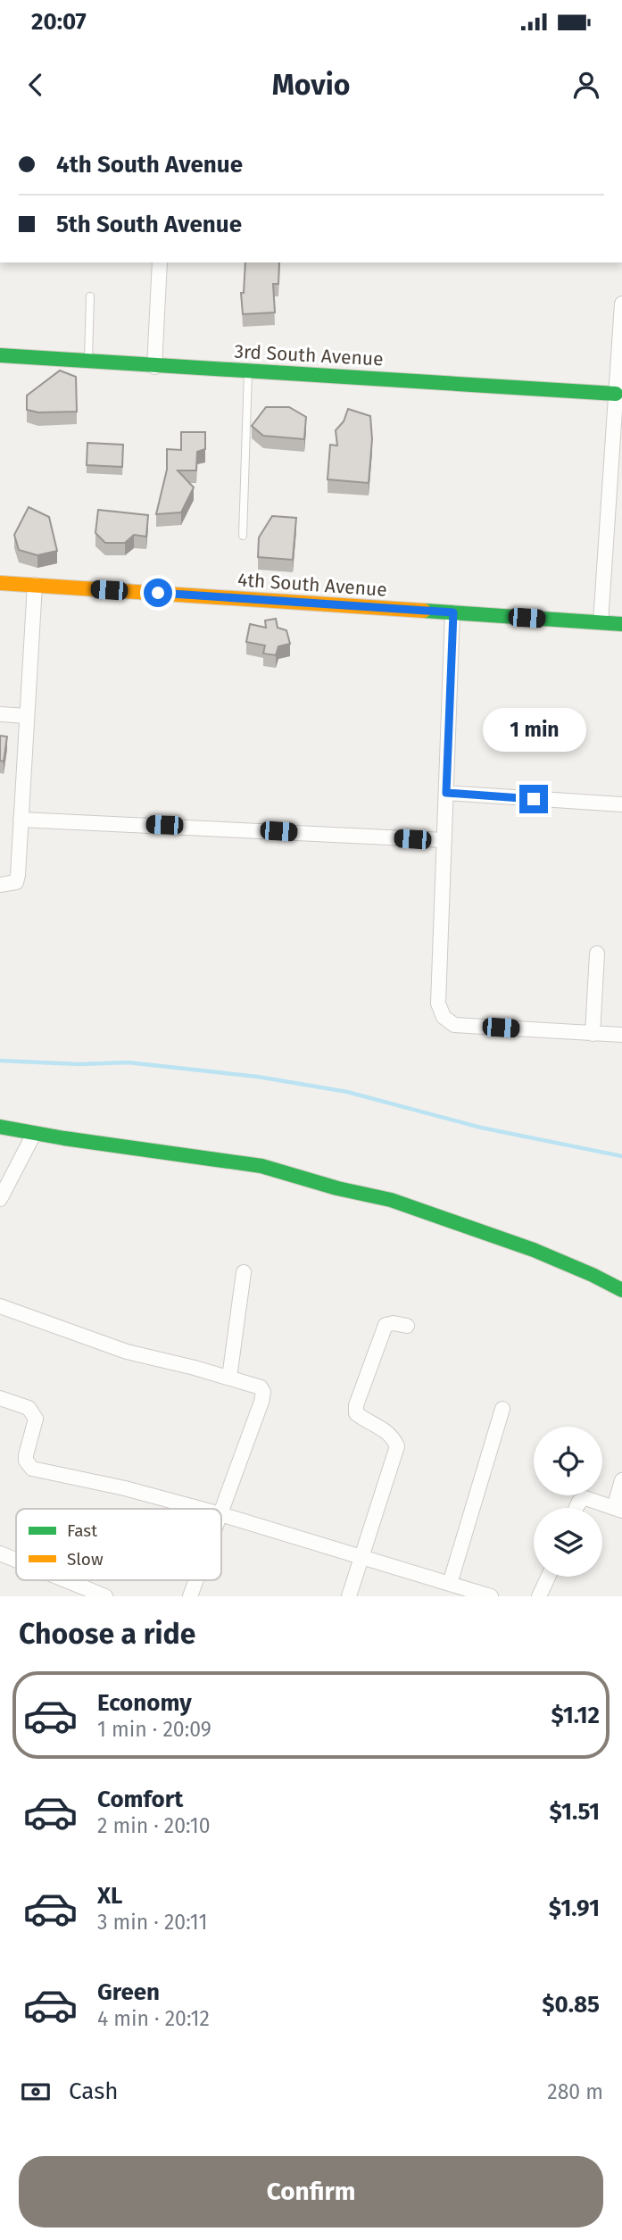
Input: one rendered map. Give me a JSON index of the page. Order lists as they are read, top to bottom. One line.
{"streets":{"street":["3rd South Avenue","4th South Avenue"]},"legend":["Fast","Slow"],"page":{"status":"20:07","header":"Movio","banner":["4th South Avenue","5th South Avenue"],"bubble":"1 min","heading":"Choose a ride","list":[{"name":"Economy","note":"1 min · 20:09","value":"$1.12"},{"name":"Comfort","note":"2 min · 20:10","value":"$1.51"},{"name":"XL","note":"3 min · 20:11","value":"$1.91"},{"name":"Green","note":"4 min · 20:12","value":"$0.85"}],"pay":["Cash","280 m"],"buttons":"Confirm"}}
